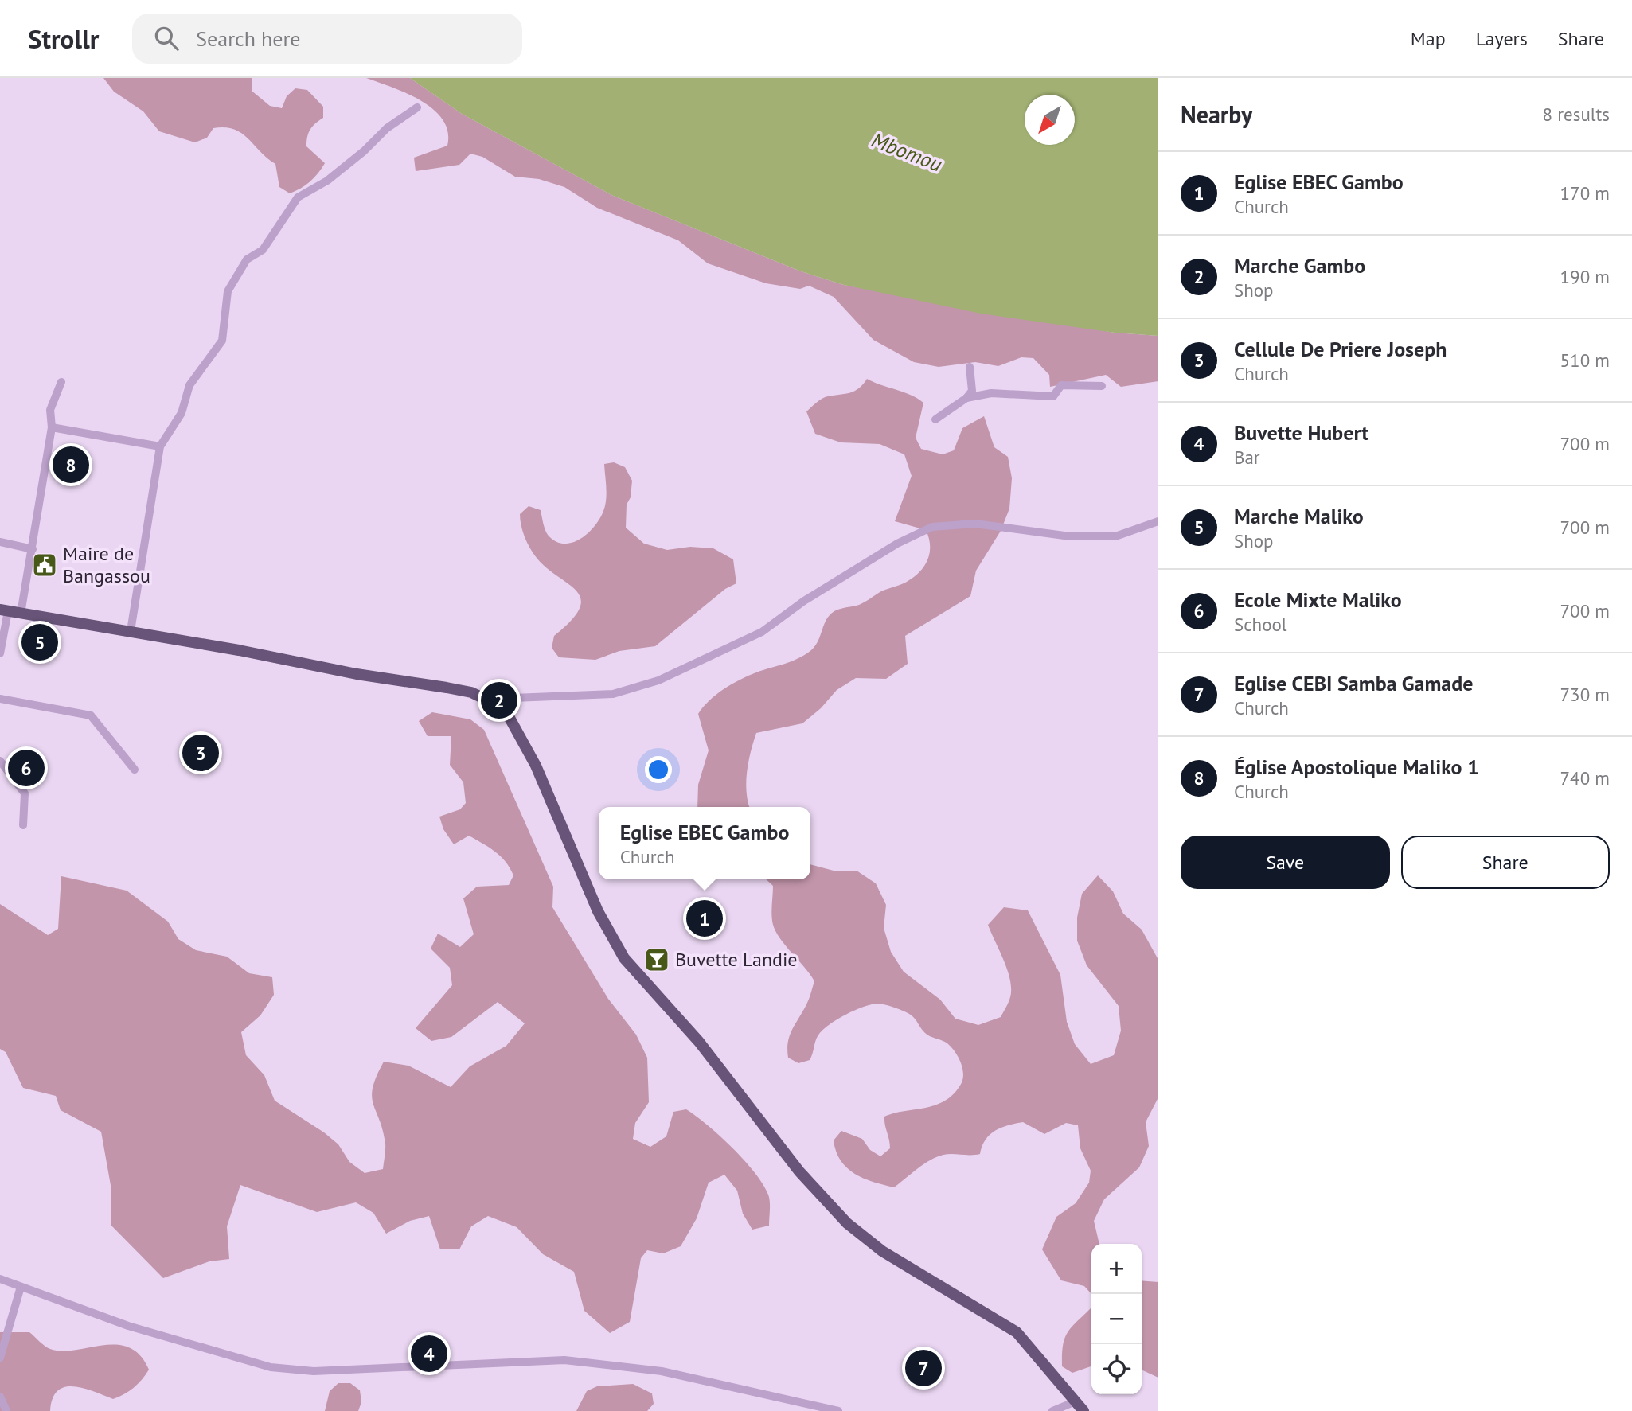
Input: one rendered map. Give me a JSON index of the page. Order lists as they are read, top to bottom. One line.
{"water":["Mbomou"],"places":{"public building":["Maire de Bangassou"],"bar":["Buvette Landie"]},"north":"bottom left","page":{"header":"Strollr","search":"Search here","nav":["Map","Layers","Share"],"heading":["Nearby","8 results"],"list":[{"mark":"1","name":"Eglise EBEC Gambo","note":"Church","value":"170 m"},{"mark":"2","name":"Marche Gambo","note":"Shop","value":"190 m"},{"mark":"3","name":"Cellule De Priere Joseph","note":"Church","value":"510 m"},{"mark":"4","name":"Buvette Hubert","note":"Bar","value":"700 m"},{"mark":"5","name":"Marche Maliko","note":"Shop","value":"700 m"},{"mark":"6","name":"Ecole Mixte Maliko","note":"School","value":"700 m"},{"mark":"7","name":"Eglise CEBI Samba Gamade","note":"Church","value":"730 m"},{"mark":"8","name":"Église Apostolique Maliko 1","note":"Church","value":"740 m"}],"pins":["8","5","2","3","6","1","4","7"],"popup":["Eglise EBEC Gambo","Church"],"buttons":["Save","Share"],"map_buttons":["+","−"]}}
